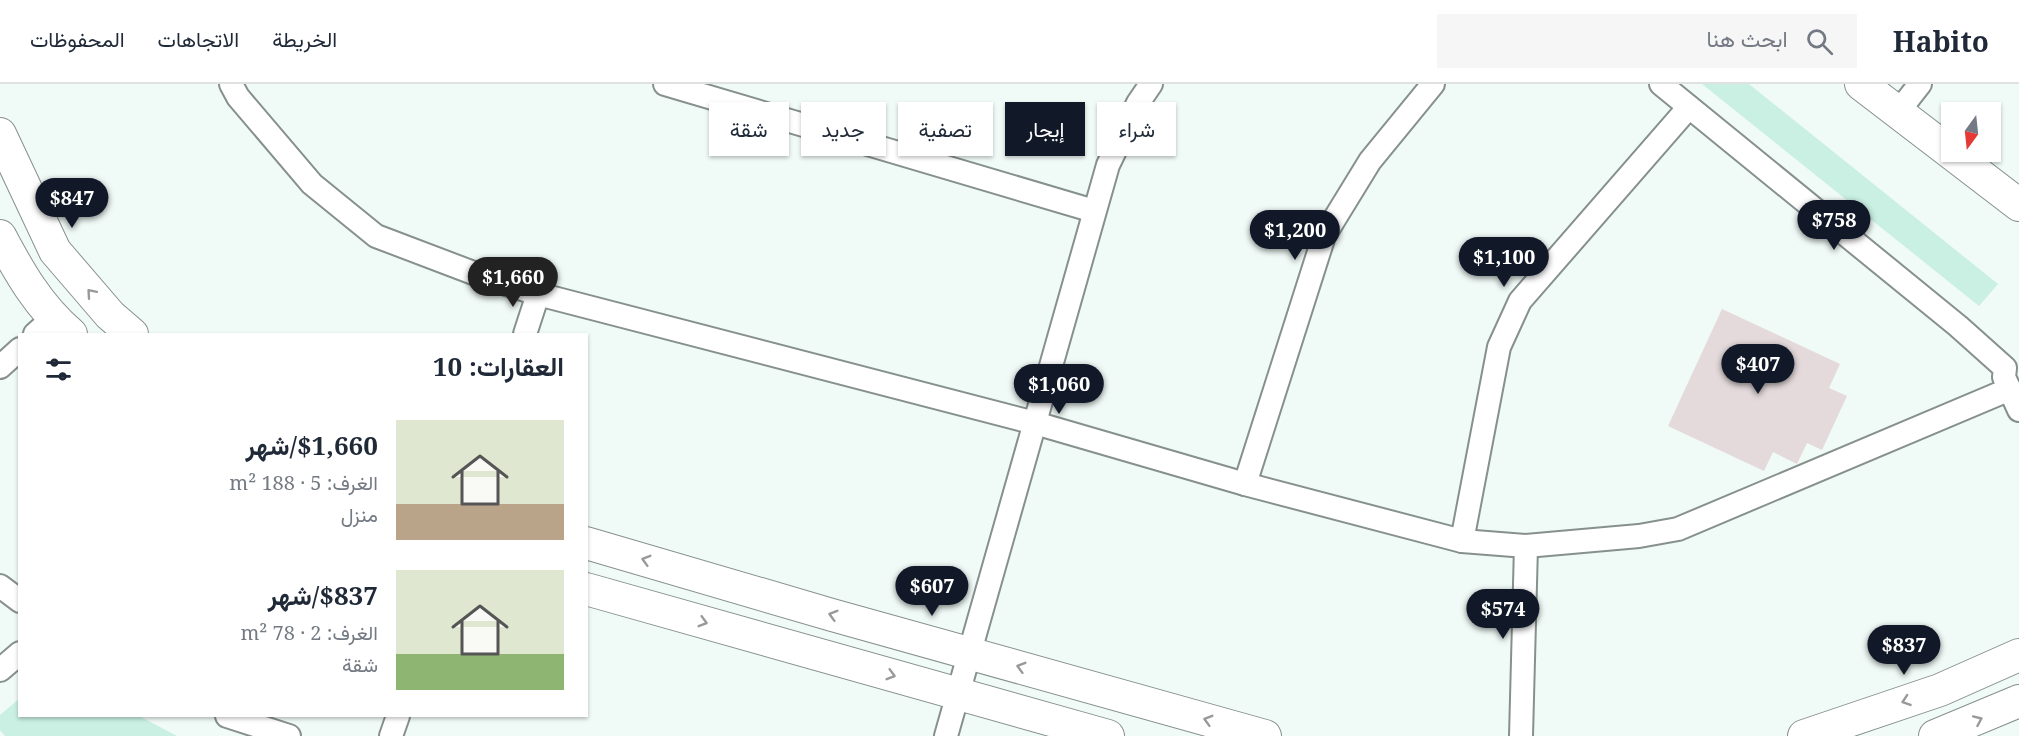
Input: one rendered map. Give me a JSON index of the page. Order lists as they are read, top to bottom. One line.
{"north":"bottom","page":{"header":"Habito","search":"ابحث هنا","nav":["الخريطة","الاتجاهات","المحفوظات"],"chip":["شراء","إيجار","تصفية","جديد","شقة"],"price":["$847","$758","$1,200","$1,100","$1,660","$407","$1,060","$607","$574","$837"],"heading":"العقارات: 10","list":[{"name":"$1,660/شهر","note":"الغرف: 5 · 188 m² · منزل"},{"name":"$837/شهر","note":"الغرف: 2 · 78 m² · شقة"}]}}
